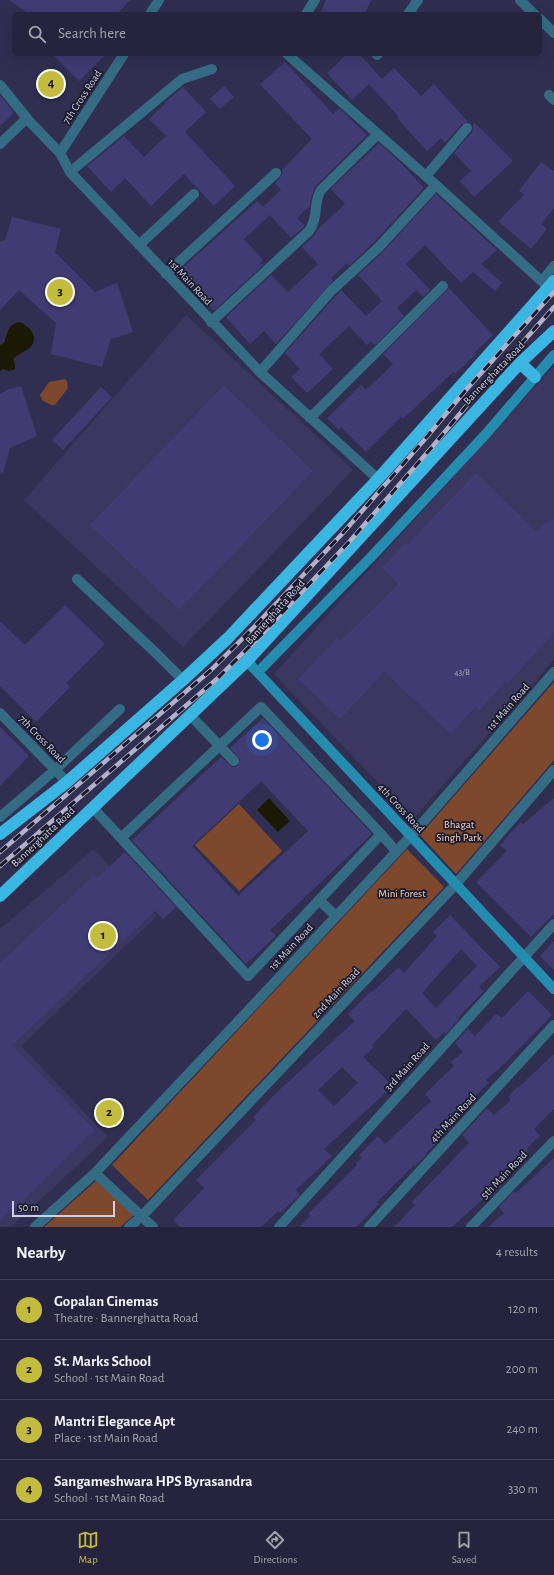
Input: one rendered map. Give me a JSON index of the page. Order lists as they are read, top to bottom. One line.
{"streets":{"highway":["Bannerghatta Road"],"street":["7th Cross Road","1st Main Road","4th Cross Road","2nd Main Road","3rd Main Road","4th Main Road","5th Main Road"]},"crossings":[["7th Cross Road","1st Main Road"],["7th Cross Road","Bannerghatta Road"],["1st Main Road","Bannerghatta Road"],["1st Main Road","4th Cross Road"],["Bannerghatta Road","4th Cross Road"],["4th Cross Road","2nd Main Road"],["4th Cross Road","3rd Main Road"]],"parks":["Bhagat Singh Park","Mini Forest"],"house_numbers":["43/B"],"scale_bar":"50 m","page":{"search":"Search here","pins":["4","3","1","2"],"scale":"50 m","heading":["Nearby","4 results"],"list":[{"mark":"1","name":"Gopalan Cinemas","note":"Theatre · Bannerghatta Road","value":"120 m"},{"mark":"2","name":"St. Marks School","note":"School · 1st Main Road","value":"200 m"},{"mark":"3","name":"Mantri Elegance Apt","note":"Place · 1st Main Road","value":"240 m"},{"mark":"4","name":"Sangameshwara HPS Byrasandra","note":"School · 1st Main Road","value":"330 m"}],"nav":["Map","Directions","Saved"]}}
